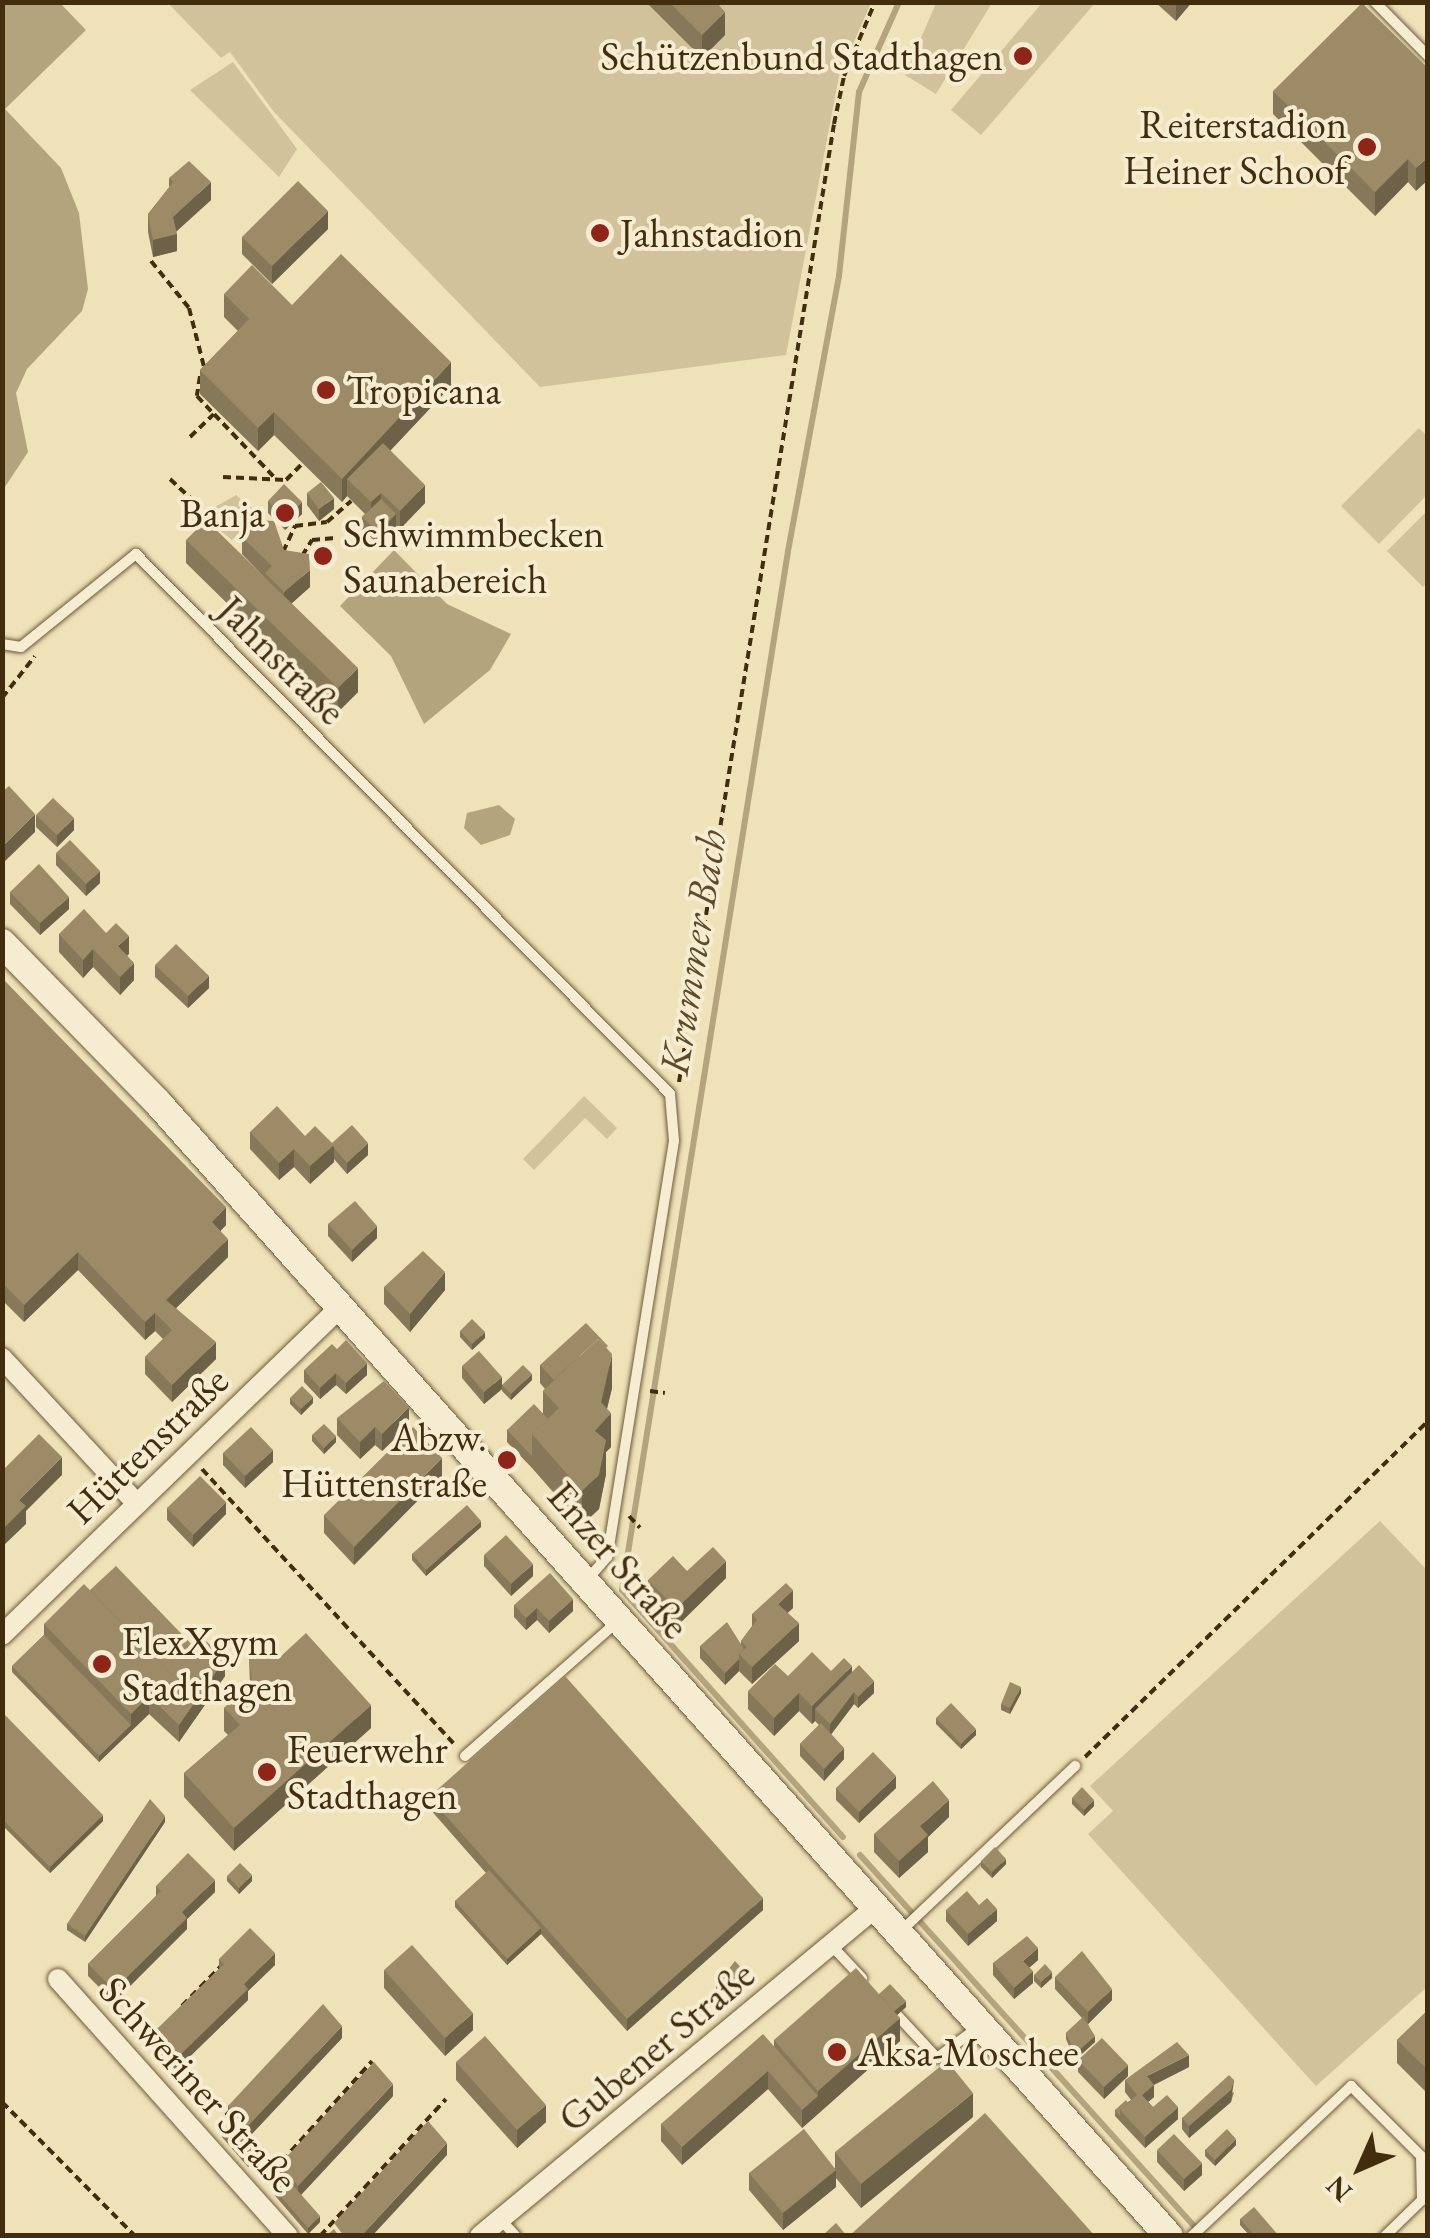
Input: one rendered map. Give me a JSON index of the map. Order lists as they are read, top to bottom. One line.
{"streets":{"main road":["Enzer Straße"],"street":["Hüttenstraße","Gubener Straße","Schweriner Straße"],"lane":["Jahnstraße"]},"crossings":[["Hüttenstraße","Enzer Straße"],["Enzer Straße","Gubener Straße"]],"water":["Krummer Bach"],"places":["Schützenbund Stadthagen","Reiterstadion Heiner Schoof","Jahnstadion","Tropicana","Banja","Schwimmbecken Saunabereich","Abzw. Hüttenstraße","FlexXgym Stadthagen","Feuerwehr Stadthagen","Aksa-Moschee"],"north":"bottom left"}
